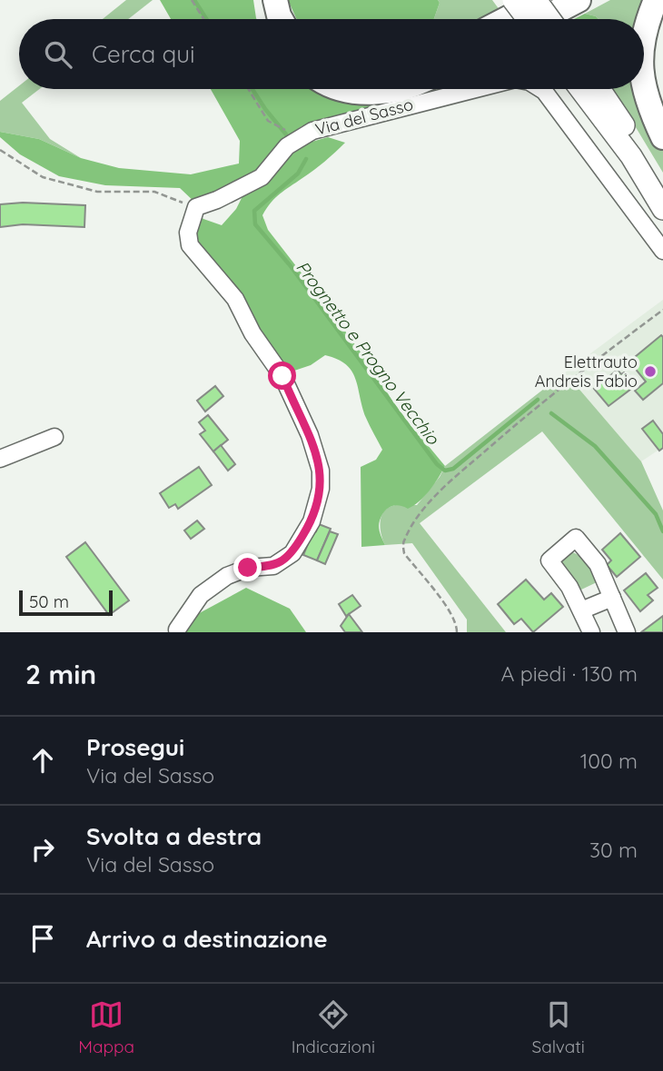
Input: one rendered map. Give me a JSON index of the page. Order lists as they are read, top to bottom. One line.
{"streets":{"street":["Via del Sasso"]},"water":["Prognetto e Progno Vecchio"],"places":["Elettrauto Andreis Fabio"],"scale_bar":"50 m","page":{"search":"Cerca qui","scale":"50 m","heading":["2 min","A piedi · 130 m"],"list":[["Prosegui","Via del Sasso","100 m"],["Svolta a destra","Via del Sasso","30 m"],"Arrivo a destinazione"],"nav":["Mappa","Indicazioni","Salvati"]}}
